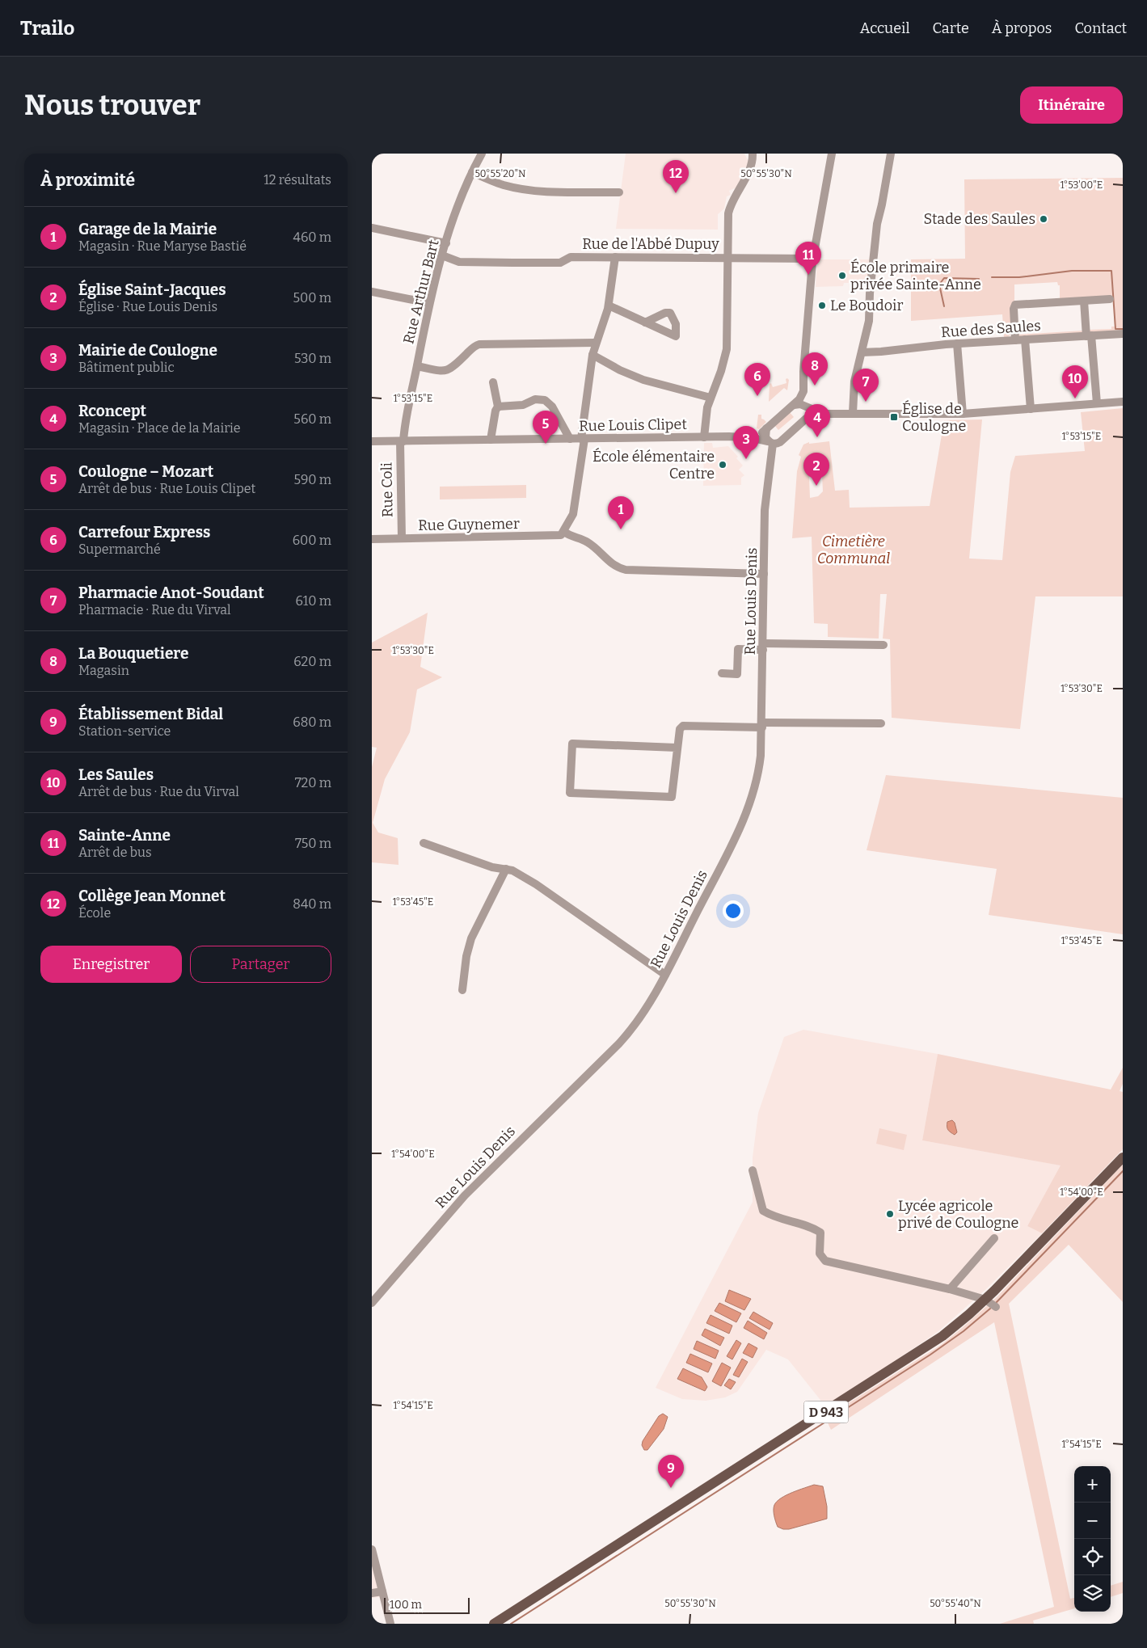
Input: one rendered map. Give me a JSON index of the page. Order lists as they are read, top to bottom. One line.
{"streets":{"main road":["D 943"],"street":["Rue de l'Abbé Dupuy","Rue Arthur Bart","Rue des Saules","Rue Louis Clipet","Rue Coli","Rue Guynemer","Rue Louis Denis"]},"crossings":[["Rue de l'Abbé Dupuy","Rue Arthur Bart"],["Rue de l'Abbé Dupuy","Rue Louis Clipet"],["Rue Arthur Bart","Rue Louis Clipet"],["Rue Arthur Bart","Rue Coli"],["Rue Louis Clipet","Rue Coli"],["Rue Louis Clipet","Rue Louis Denis"],["Rue Coli","Rue Guynemer"]],"parks":["Cimetière Communal"],"places":{"other":["Stade des Saules","École primaire privée Sainte-Anne","Le Boudoir","École élémentaire Centre","Lycée agricole privé de Coulogne"],"transit":["Église de Coulogne"]},"scale_bar":"100 m","page":{"header":"Trailo","nav":["Accueil","Carte","À propos","Contact"],"buttons":["Itinéraire",["Enregistrer","Partager"]],"title":"Nous trouver","heading":["À proximité","12 résultats"],"pins":["12","11","8","6","10","7","4","5","3","2","1","9"],"list":[{"mark":"1","name":"Garage de la Mairie","note":"Magasin · Rue Maryse Bastié","value":"460 m"},{"mark":"2","name":"Église Saint-Jacques","note":"Église · Rue Louis Denis","value":"500 m"},{"mark":"3","name":"Mairie de Coulogne","note":"Bâtiment public","value":"530 m"},{"mark":"4","name":"Rconcept","note":"Magasin · Place de la Mairie","value":"560 m"},{"mark":"5","name":"Coulogne – Mozart","note":"Arrêt de bus · Rue Louis Clipet","value":"590 m"},{"mark":"6","name":"Carrefour Express","note":"Supermarché","value":"600 m"},{"mark":"7","name":"Pharmacie Anot-Soudant","note":"Pharmacie · Rue du Virval","value":"610 m"},{"mark":"8","name":"La Bouquetiere","note":"Magasin","value":"620 m"},{"mark":"9","name":"Établissement Bidal","note":"Station-service","value":"680 m"},{"mark":"10","name":"Les Saules","note":"Arrêt de bus · Rue du Virval","value":"720 m"},{"mark":"11","name":"Sainte-Anne","note":"Arrêt de bus","value":"750 m"},{"mark":"12","name":"Collège Jean Monnet","note":"École","value":"840 m"}],"map_buttons":["+","−"],"scale":"100 m"},"coordinates":["50°55'20\"N","50°55'30\"N","1°53'00\"E","1°53'15\"E","1°53'30\"E","1°53'45\"E","1°54'00\"E","1°54'15\"E","50°55'40\"N"]}
